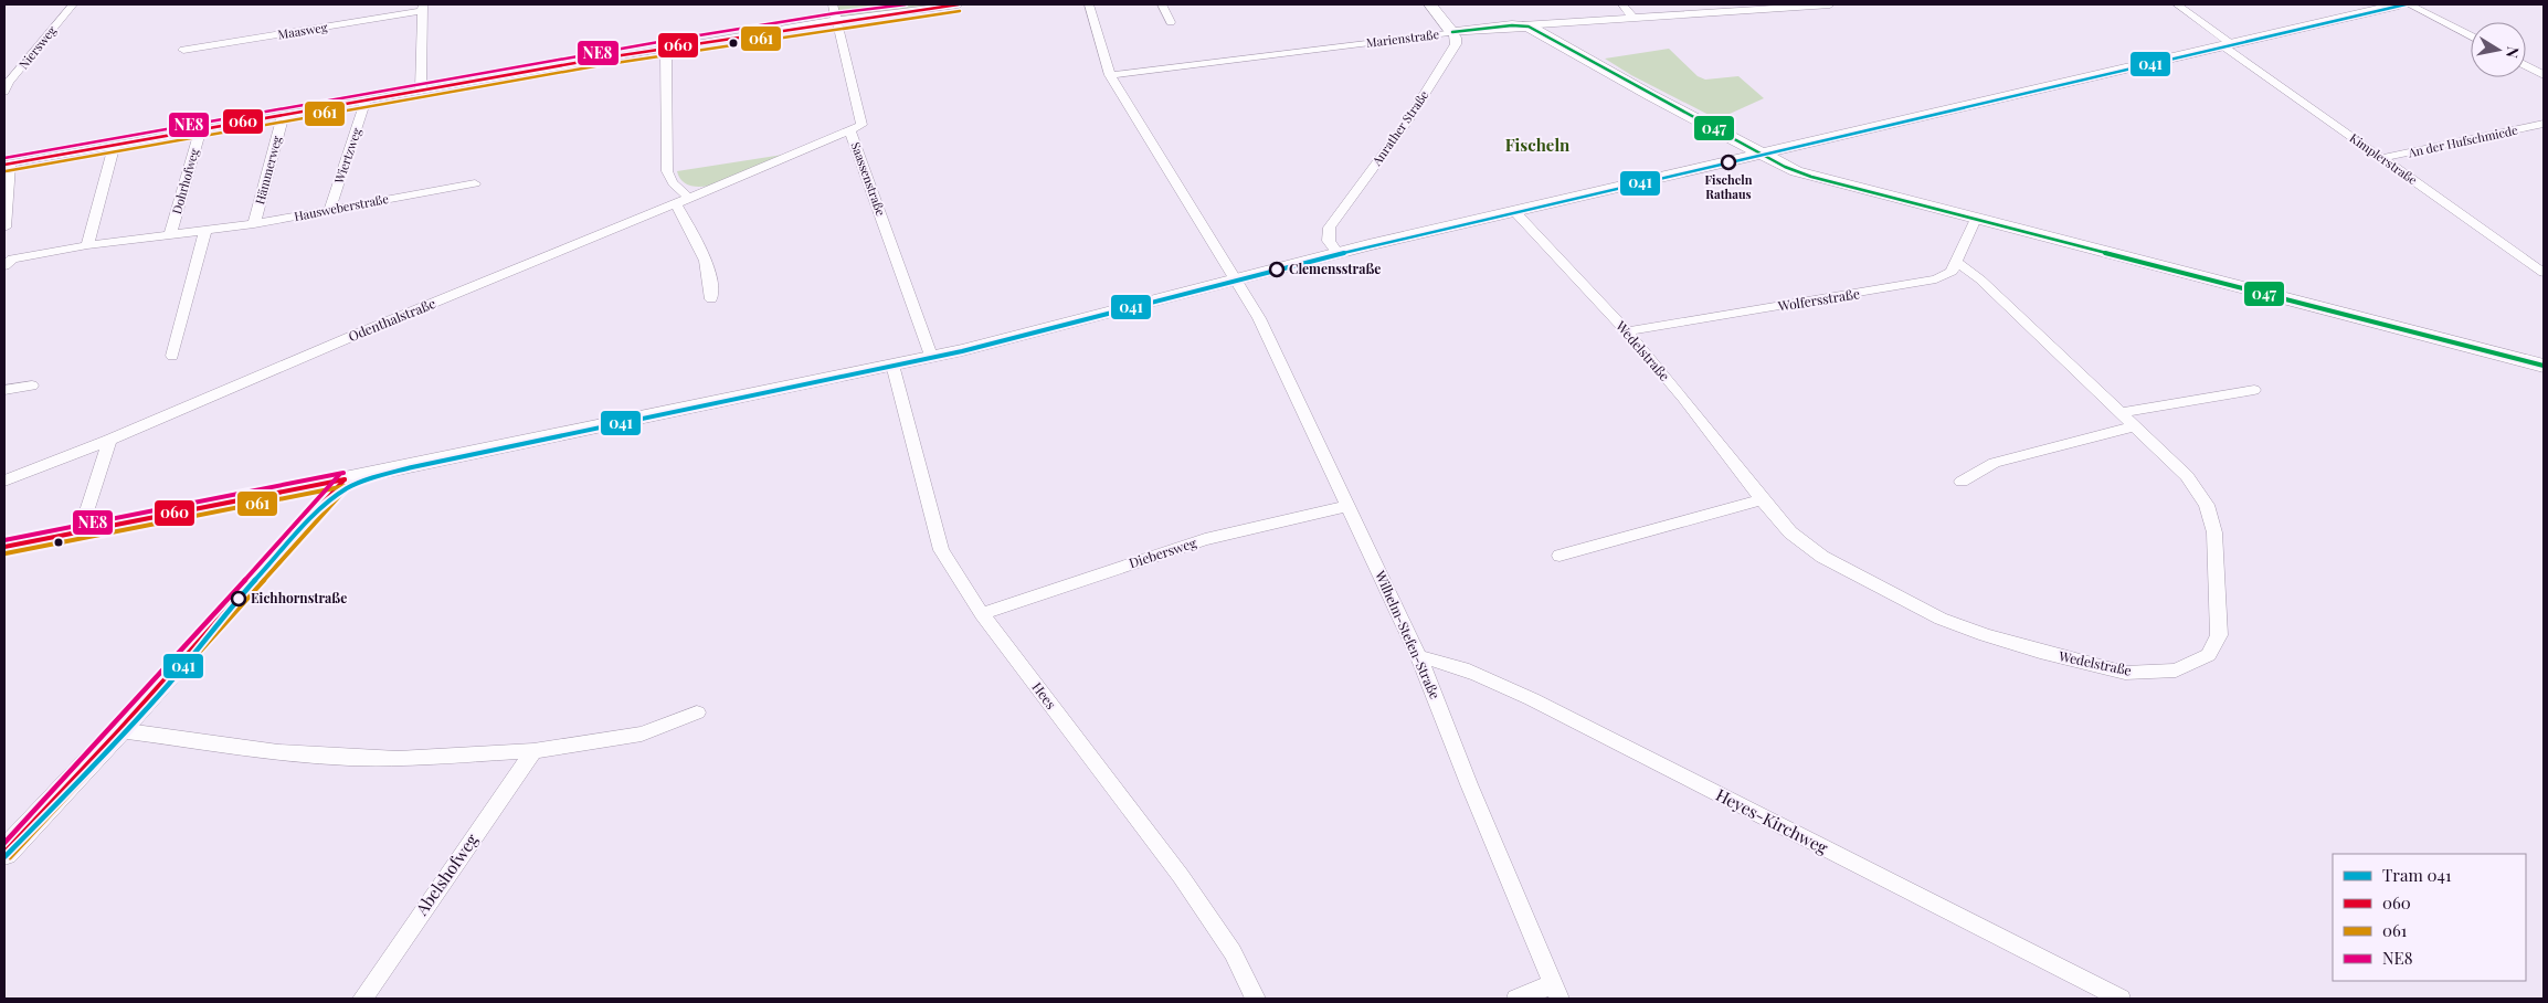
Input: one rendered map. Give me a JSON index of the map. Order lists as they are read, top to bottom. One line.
{"streets":{"main road":["Marienstraße"],"street":["Maasweg","Niersweg","Anrather Straße","An der Hufschmiede","Wiertzweg","Kimplerstraße","Hämmerweg","Saassenstraße","Dohrhofweg","Hausweberstraße","Wolfersstraße","Odenthalstraße","Wedelstraße","Diebersweg","Wilhelm-Stefen-Straße","Hees","Heyes-Kirchweg","Abelshofweg"]},"crossings":[["Marienstraße","Anrather Straße"],["An der Hufschmiede","Kimplerstraße"],["Wiertzweg","Hausweberstraße"],["Hämmerweg","Hausweberstraße"],["Saassenstraße","Odenthalstraße"],["Dohrhofweg","Hausweberstraße"],["Wolfersstraße","Wedelstraße"],["Diebersweg","Wilhelm-Stefen-Straße"],["Diebersweg","Hees"],["Wilhelm-Stefen-Straße","Heyes-Kirchweg"]],"districts":["Fischeln"],"places":["Fischeln Rathaus","Clemensstraße","Eichhornstraße"],"lines":["tram line 041","transit line 060","transit line NE8","transit line 061","transit line 047"],"legend":["Tram 041","060","061","NE8"],"north":"right"}
